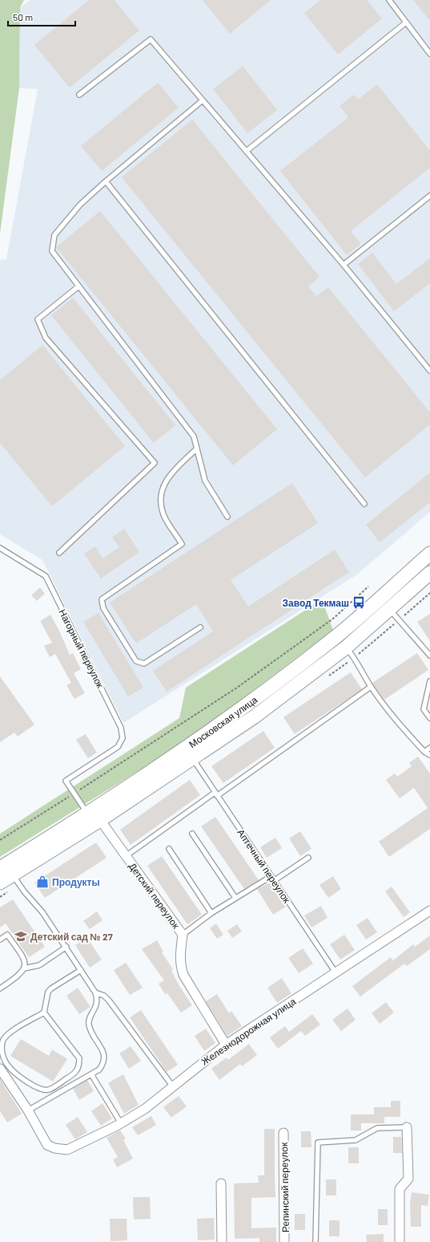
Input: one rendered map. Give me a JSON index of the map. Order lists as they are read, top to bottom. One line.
{"streets":{"main road":["Московская улица"],"street":["Детский переулок","Железнодорожная улица","Репинский переулок"],"lane":["Нагорный переулок","Аптечный переулок"]},"crossings":[["Московская улица","Аптечный переулок"],["Московская улица","Детский переулок"],["Аптечный переулок","Железнодорожная улица"],["Детский переулок","Железнодорожная улица"]],"places":{"bus stop":["Завод Текмаш"],"shop":["Продукты"],"school or university":["Детский сад № 27"]},"scale_bar":"50 m"}
